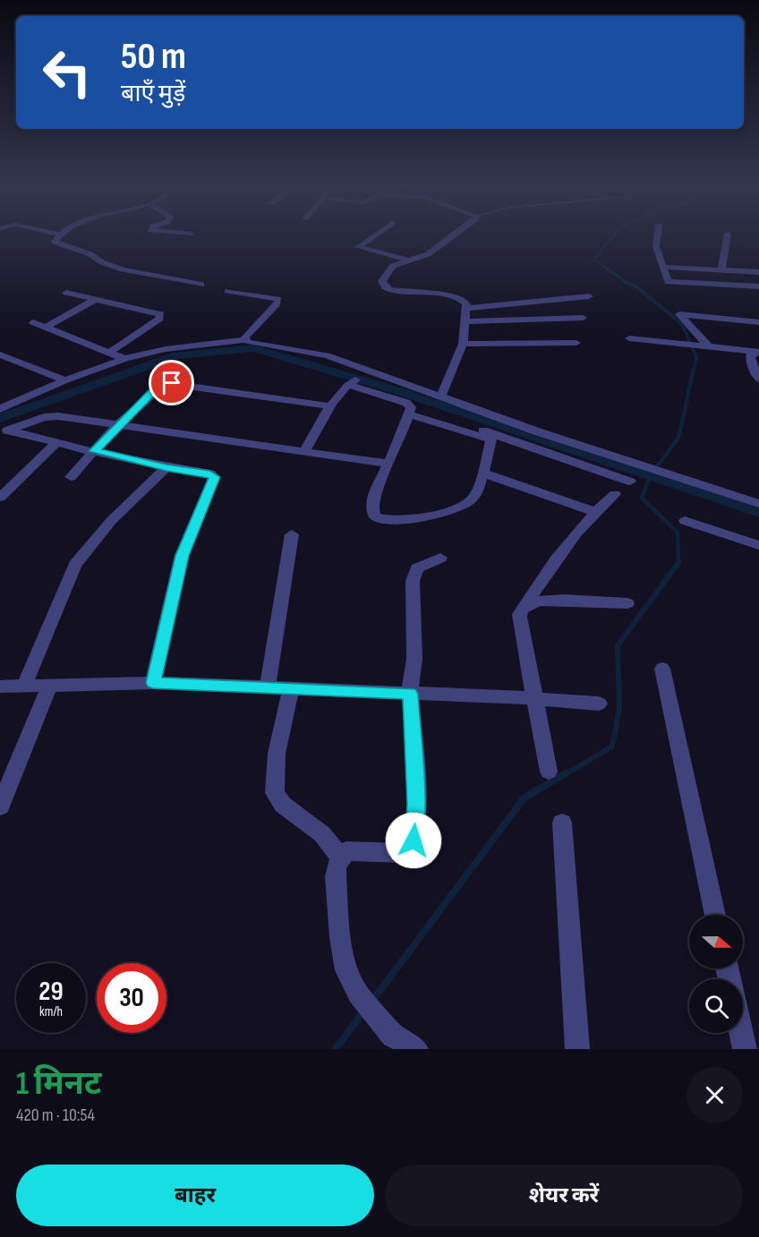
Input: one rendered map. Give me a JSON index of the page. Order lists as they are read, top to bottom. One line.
{"north":"right","page":{"turn":["50 m","बाएँ मुड़ें"],"speed":"29 km/h","limit":"30","heading":["1 मिनट","420 m · 10:54"],"buttons":["बाहर","शेयर करें"]}}
